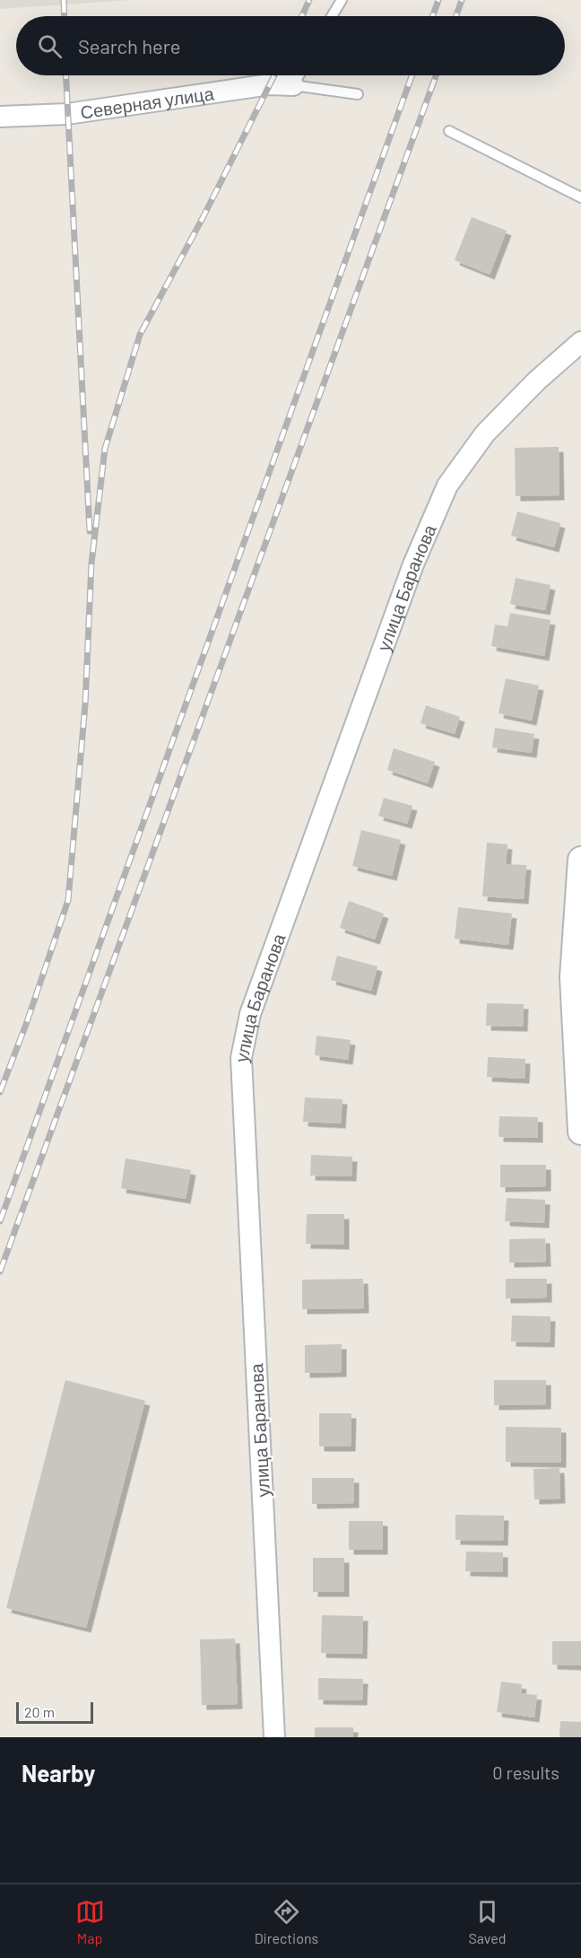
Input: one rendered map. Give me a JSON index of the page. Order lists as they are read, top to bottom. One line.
{"streets":{"street":["Северная улица","улица Баранова"]},"scale_bar":"20 m","page":{"search":"Search here","scale":"20 m","heading":["Nearby","0 results"],"nav":["Map","Directions","Saved"]}}
